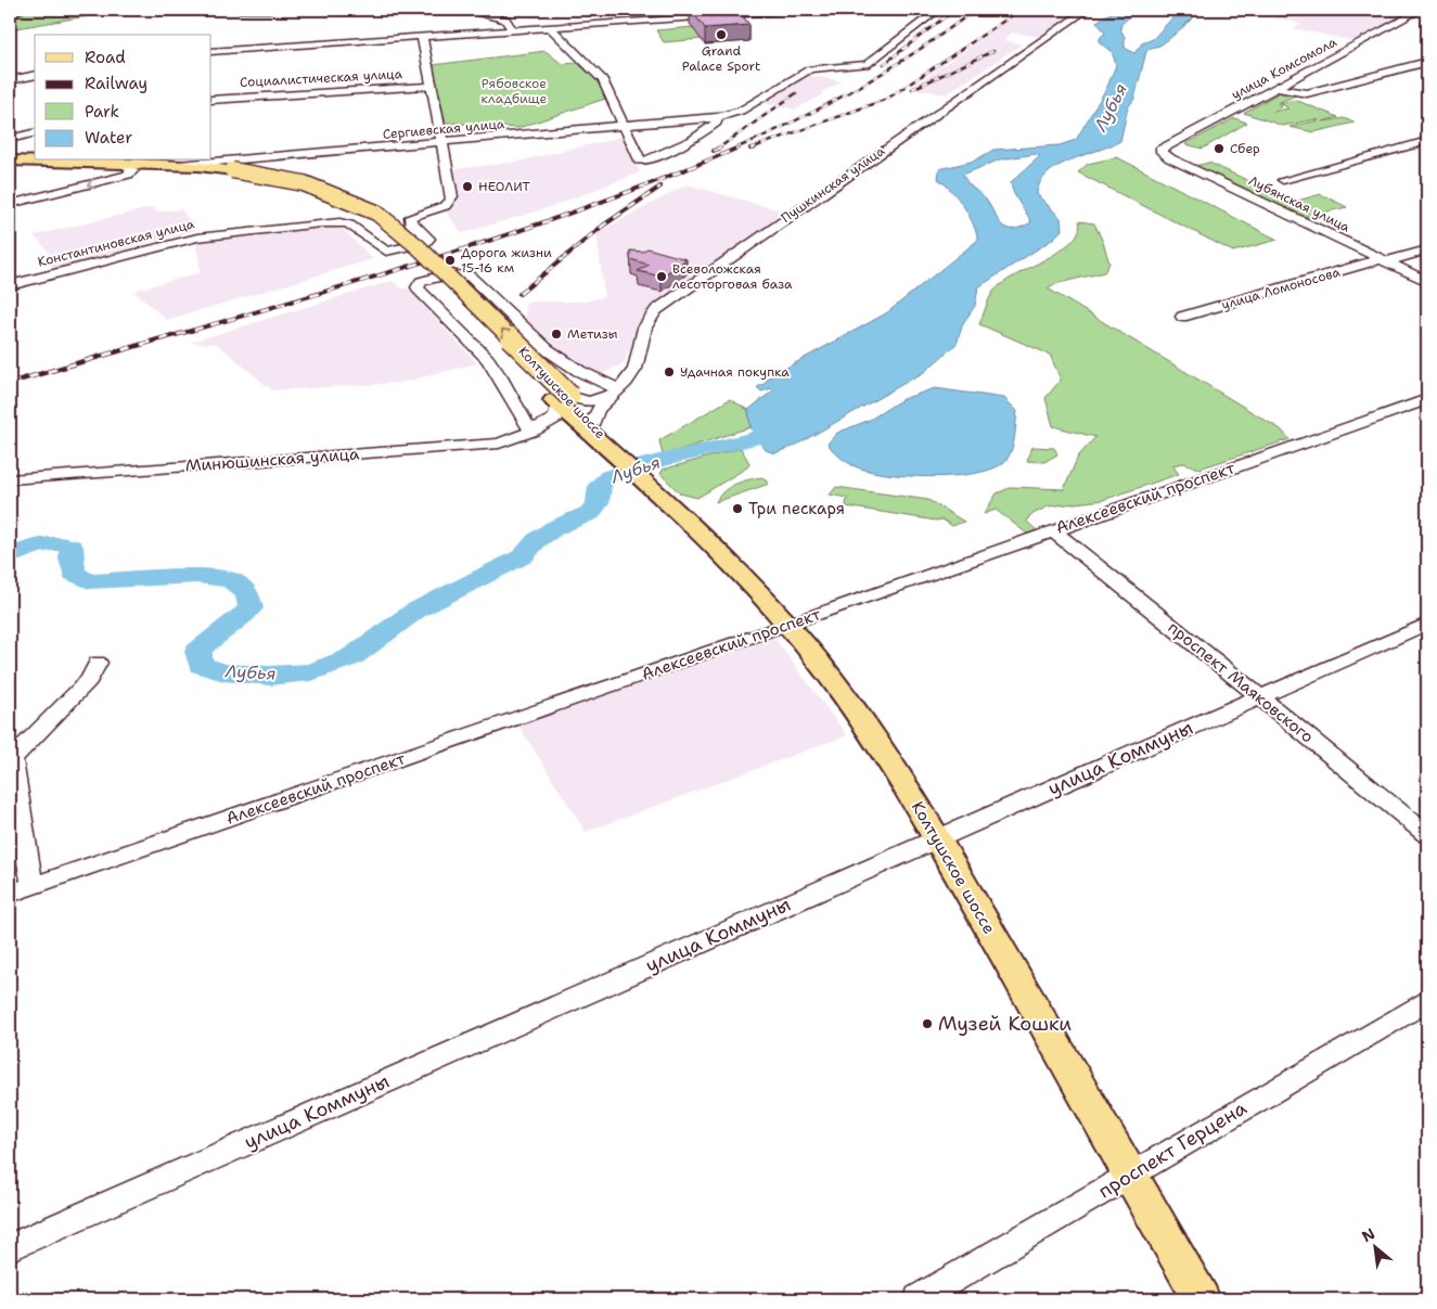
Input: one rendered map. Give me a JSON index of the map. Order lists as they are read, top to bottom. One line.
{"streets":{"main road":["Колтушское шоссе"],"street":["улица Комсомола","Социалистическая улица","Сергиевская улица","Пушкинская улица","Лубянская улица","Константиновская улица","улица Ломоносова","Минюшинская улица","Алексеевский проспект","проспект Маяковского","улица Коммуны","проспект Герцена"]},"crossings":[["улица Комсомола","Лубянская улица"],["Сергиевская улица","Константиновская улица"],["Сергиевская улица","Колтушское шоссе"],["Пушкинская улица","Колтушское шоссе"],["Пушкинская улица","Минюшинская улица"],["Лубянская улица","улица Ломоносова"],["Колтушское шоссе","Минюшинская улица"],["Колтушское шоссе","Алексеевский проспект"],["Колтушское шоссе","улица Коммуны"],["Колтушское шоссе","проспект Герцена"],["Алексеевский проспект","проспект Маяковского"],["проспект Маяковского","улица Коммуны"]],"water":["Лубья"],"parks":["Рябовское кладбище"],"places":["Grand Palace Sport","Сбер","НЕОЛИТ","Дорога жизни 15-16 км","Всеволожская лесоторговая база","Метизы","Удачная покупка","Три пескаря","Музей Кошки"],"legend":["Road","Railway","Park","Water"],"north":"top left"}
